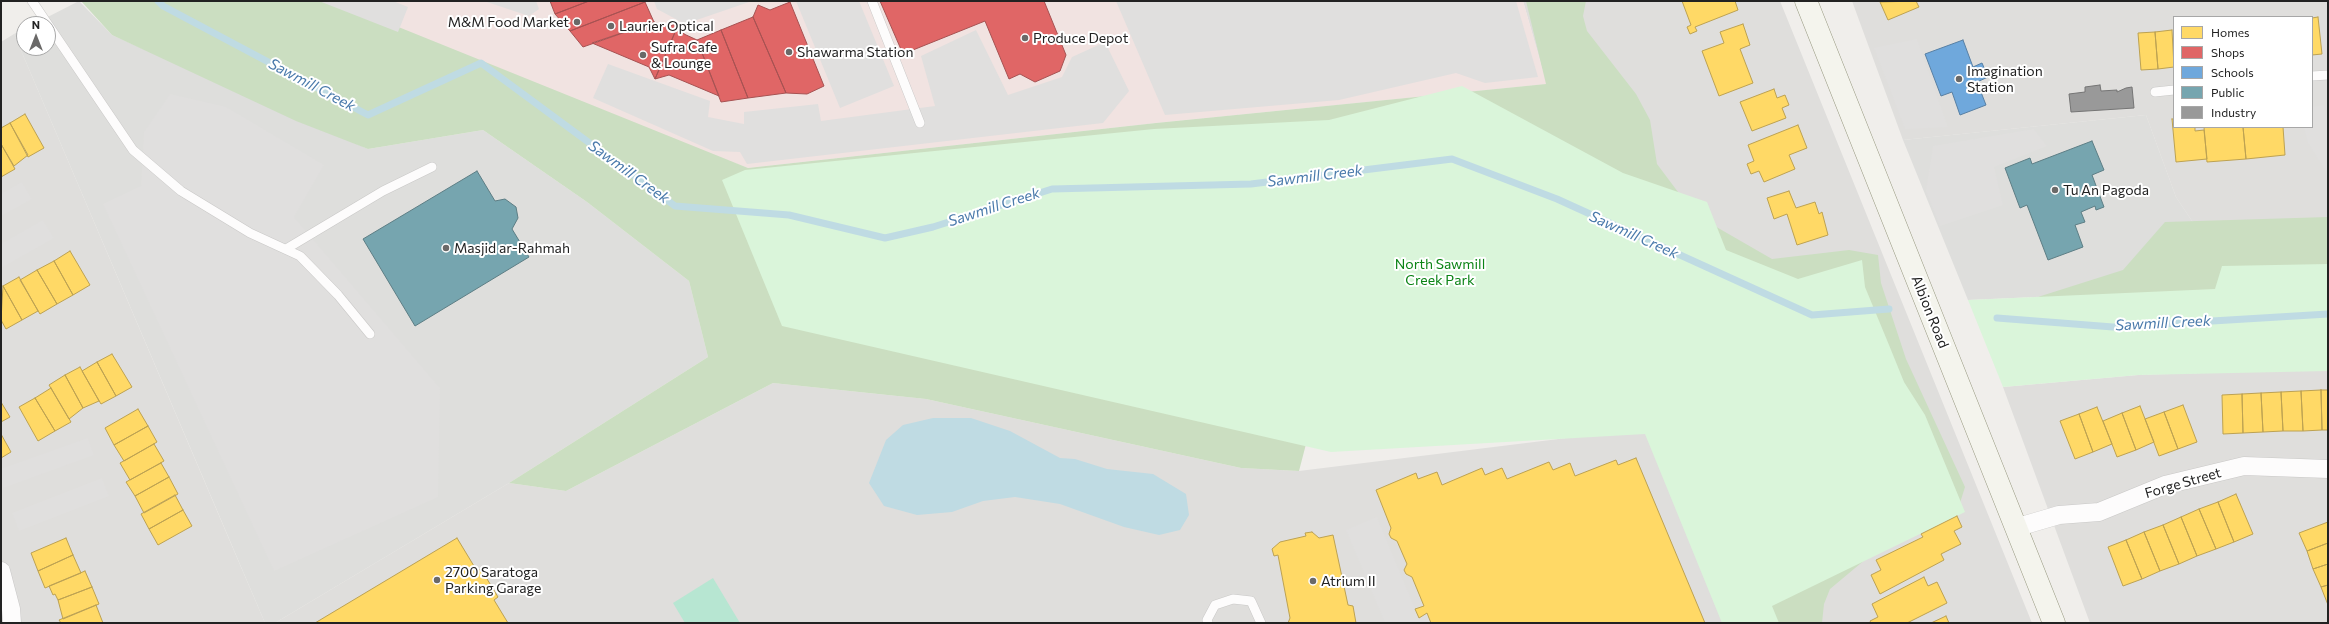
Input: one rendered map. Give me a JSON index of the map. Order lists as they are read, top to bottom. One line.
{"streets":{"street":["Albion Road","Forge Street"]},"crossings":[["Albion Road","Forge Street"]],"water":["Sawmill Creek"],"parks":["North Sawmill Creek Park"],"places":["M&M Food Market","Laurier Optical","Produce Depot","Shawarma Station","Sufra Cafe & Lounge","Imagination Station","Tu An Pagoda","Masjid ar-Rahmah","2700 Saratoga Parking Garage","Atrium II"],"legend":["Homes","Shops","Schools","Public","Industry"],"north":"top"}
